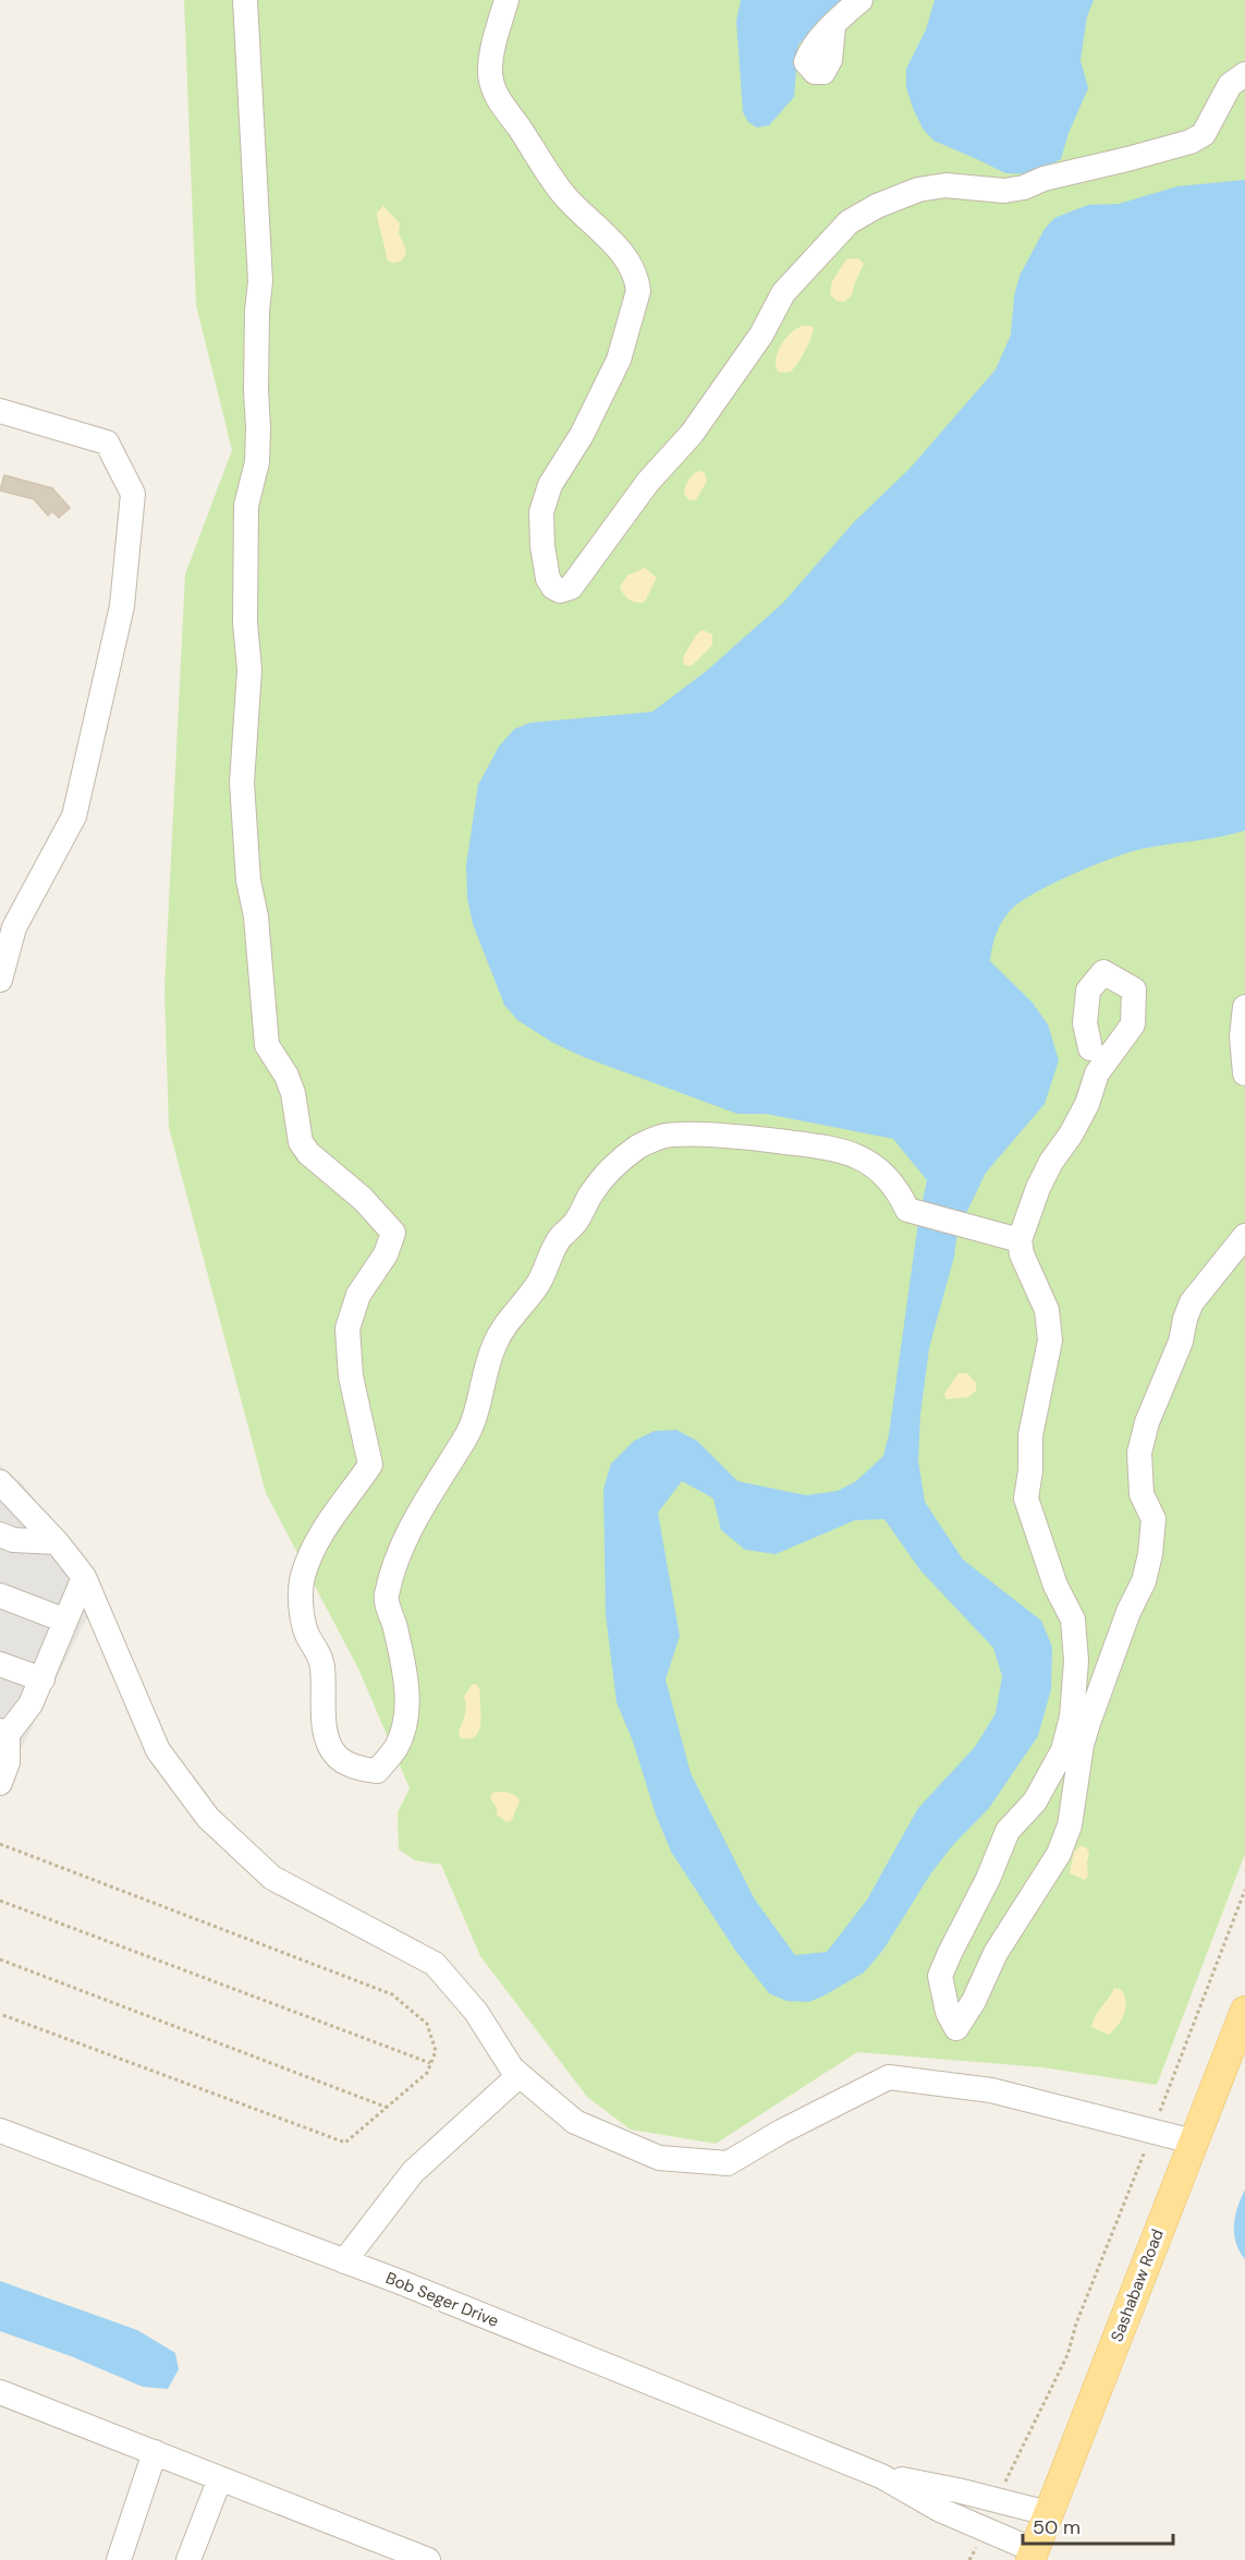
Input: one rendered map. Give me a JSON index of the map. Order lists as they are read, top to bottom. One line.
{"streets":{"main road":["Sashabaw Road"],"lane":["Bob Seger Drive"]},"crossings":[["Sashabaw Road","Bob Seger Drive"]],"scale_bar":"50 m"}
